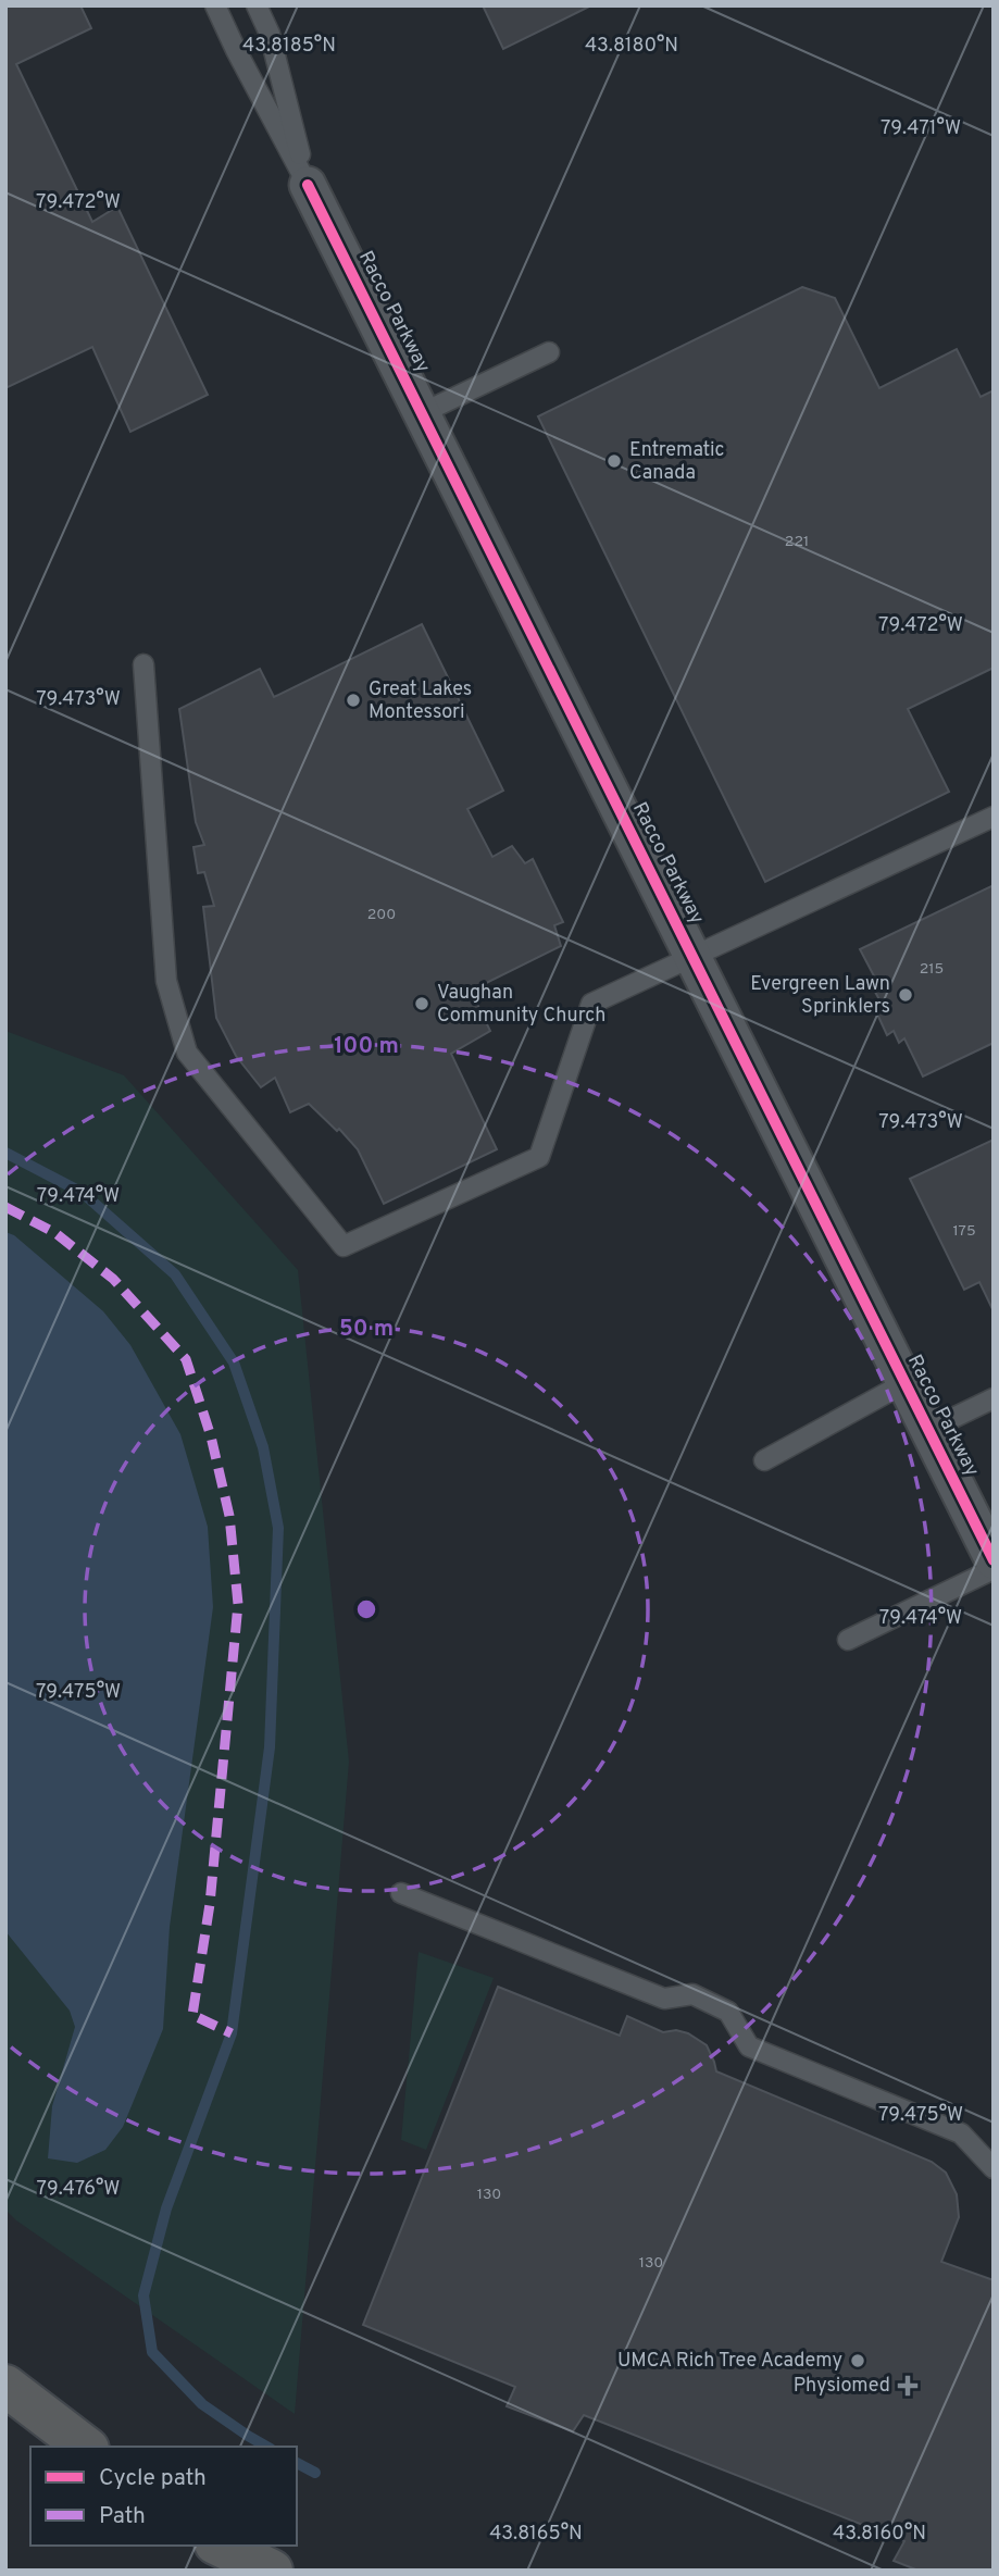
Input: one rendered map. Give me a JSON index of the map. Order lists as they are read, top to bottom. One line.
{"streets":{"street":["Racco Parkway"]},"places":{"other":["Entrematic Canada","Great Lakes Montessori","Evergreen Lawn Sprinklers","Vaughan Community Church","UMCA Rich Tree Academy"],"health":["Physiomed"]},"house_numbers":["221","200","215","175","130","130"],"legend":["Cycle path","Path"],"coordinates":["43.8185°N","43.8180°N","79.471°W","79.472°W","79.473°W","79.474°W","79.475°W","79.476°W","43.8165°N","43.8160°N"],"rings":["100 m","50 m"]}
